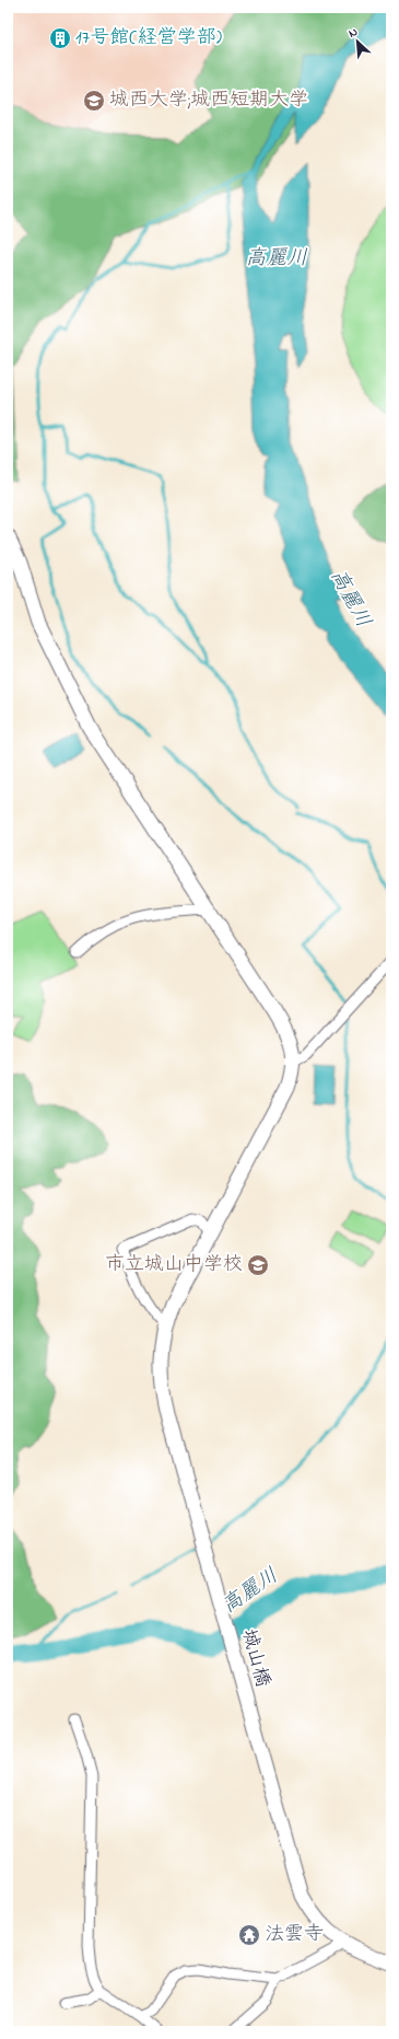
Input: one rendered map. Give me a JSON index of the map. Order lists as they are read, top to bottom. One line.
{"streets":{"street":["城山橋"]},"water":["高麗川"],"places":{"building":["17号館(経営学部)"],"school or university":["城西大学;城西短期大学","市立城山中学校"],"temple":["法雲寺"]},"north":"top left"}
